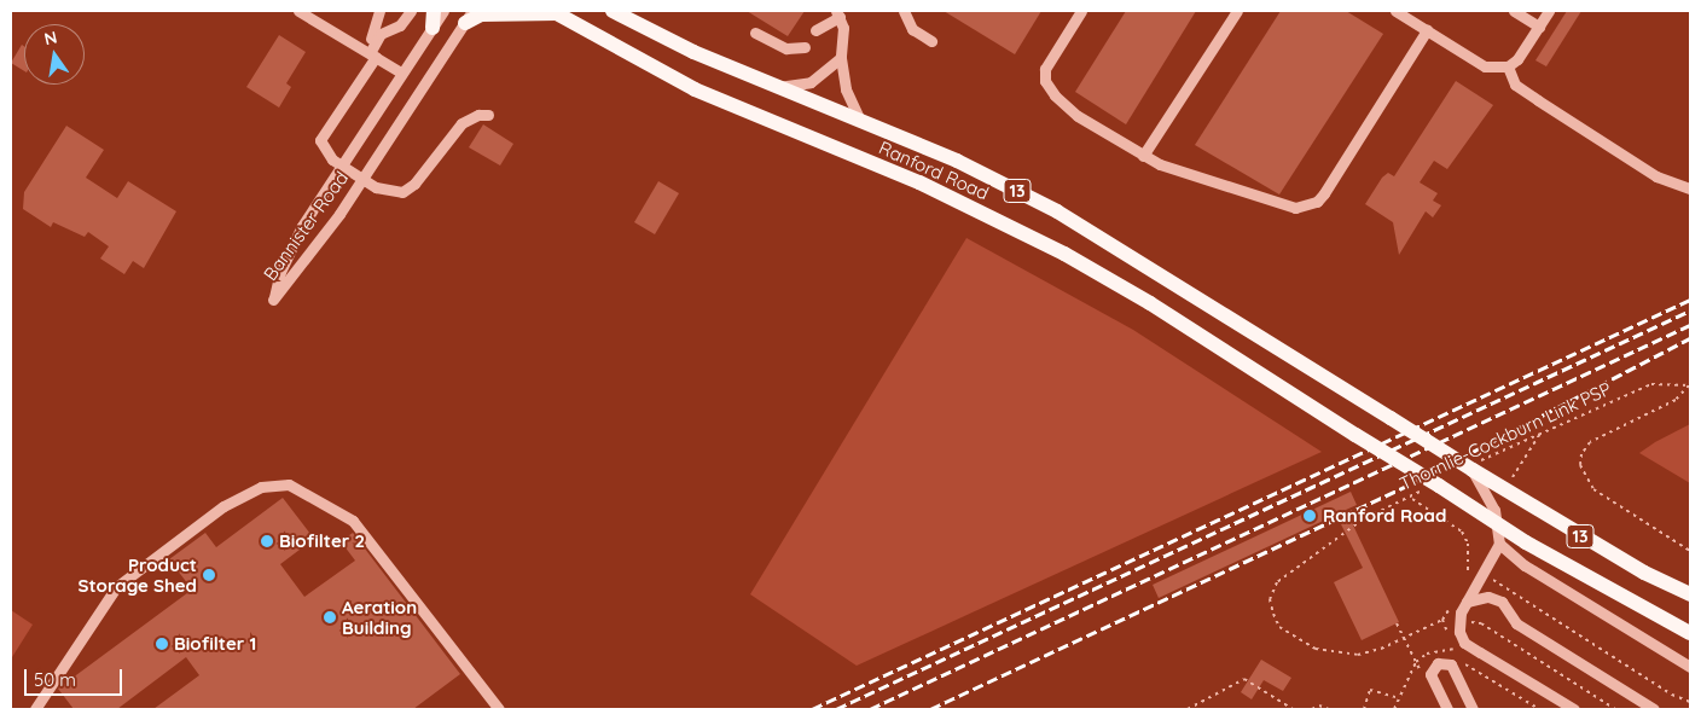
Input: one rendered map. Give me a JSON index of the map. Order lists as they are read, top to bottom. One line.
{"streets":{"main road":["Ranford Road","13"],"street":["Bannister Road"],"path":["Thornlie-Cockburn Link PSP"]},"crossings":[["Ranford Road","Thornlie-Cockburn Link PSP"]],"places":["Ranford Road","Biofilter 2","Product Storage Shed","Aeration Building","Biofilter 1"],"scale_bar":"50 m","north":"top"}
